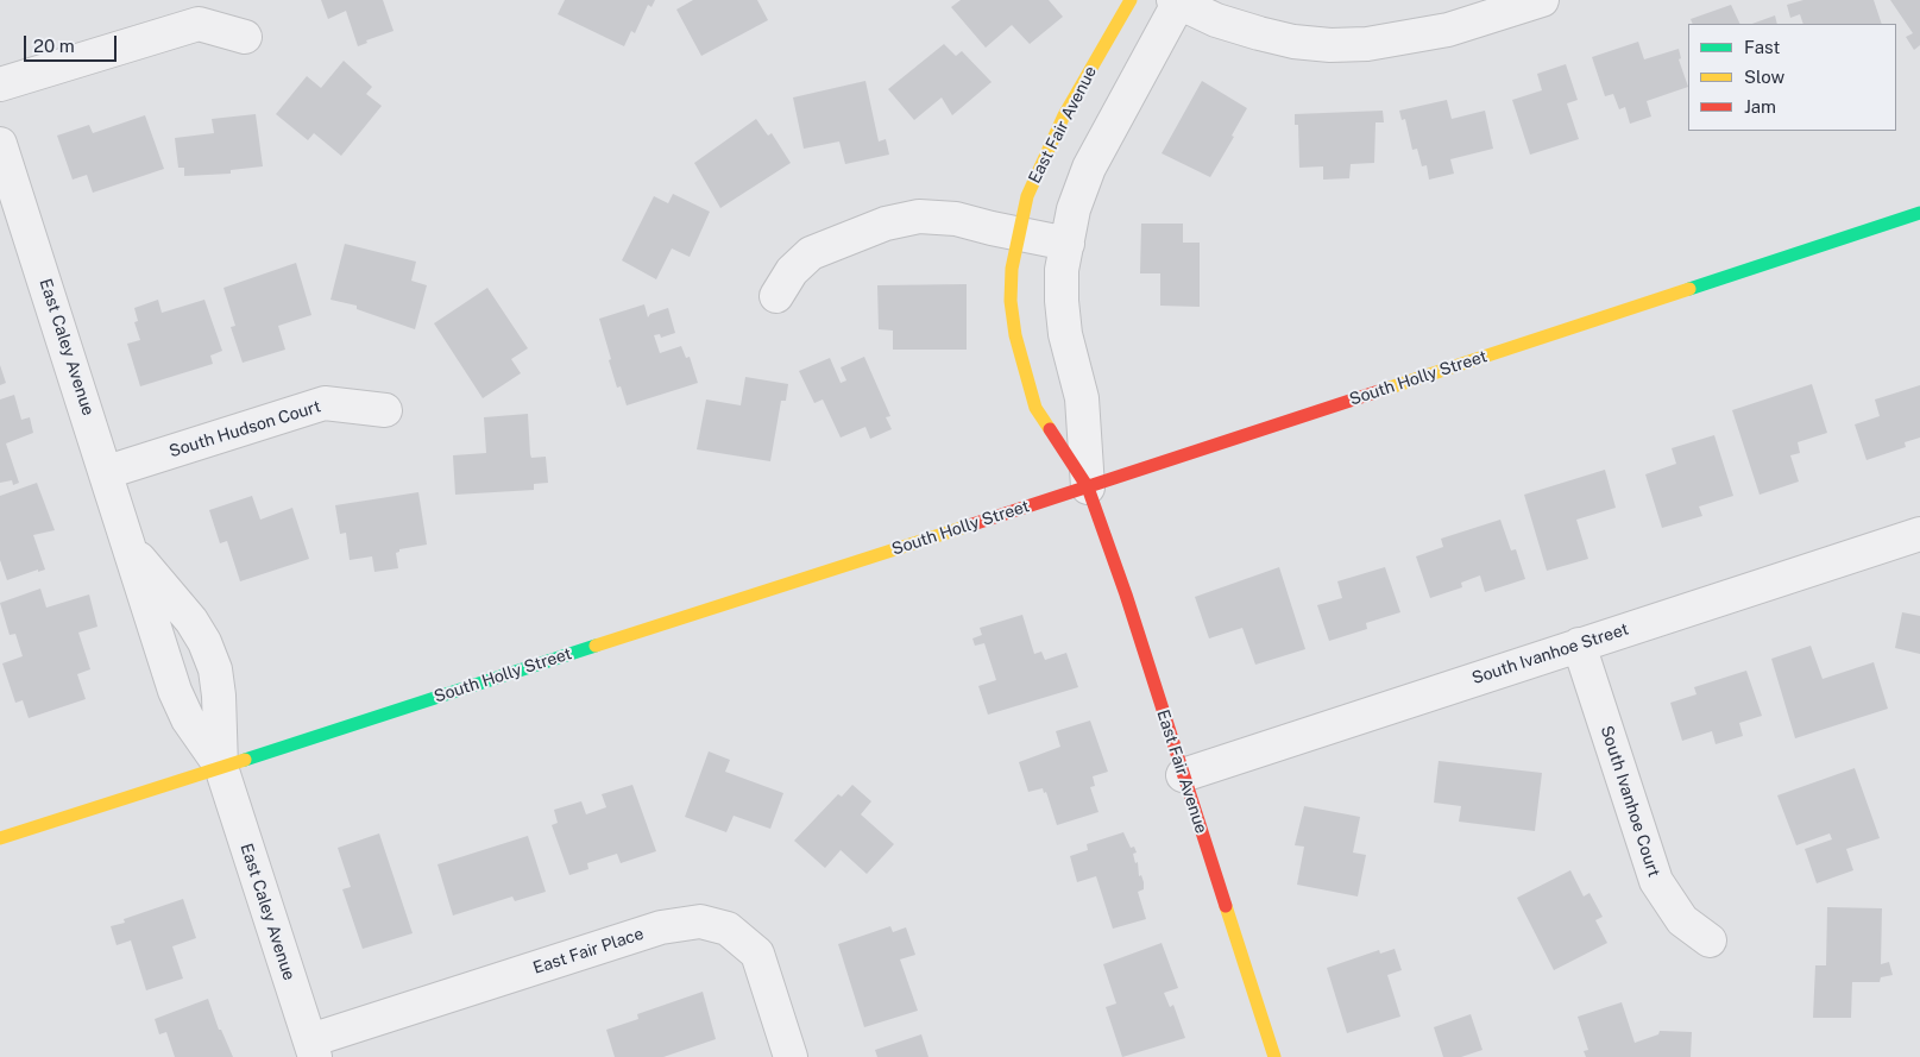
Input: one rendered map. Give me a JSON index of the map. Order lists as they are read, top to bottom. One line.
{"streets":{"main road":["East Fair Avenue","South Holly Street"],"street":["East Caley Avenue","South Hudson Court","South Ivanhoe Street","South Ivanhoe Court","East Fair Place"]},"crossings":[["East Fair Avenue","South Holly Street"],["East Fair Avenue","South Ivanhoe Street"],["East Caley Avenue","South Holly Street"],["East Caley Avenue","South Hudson Court"],["East Caley Avenue","East Fair Place"],["South Ivanhoe Street","South Ivanhoe Court"]],"legend":["Fast","Slow","Jam"],"scale_bar":"20 m"}
